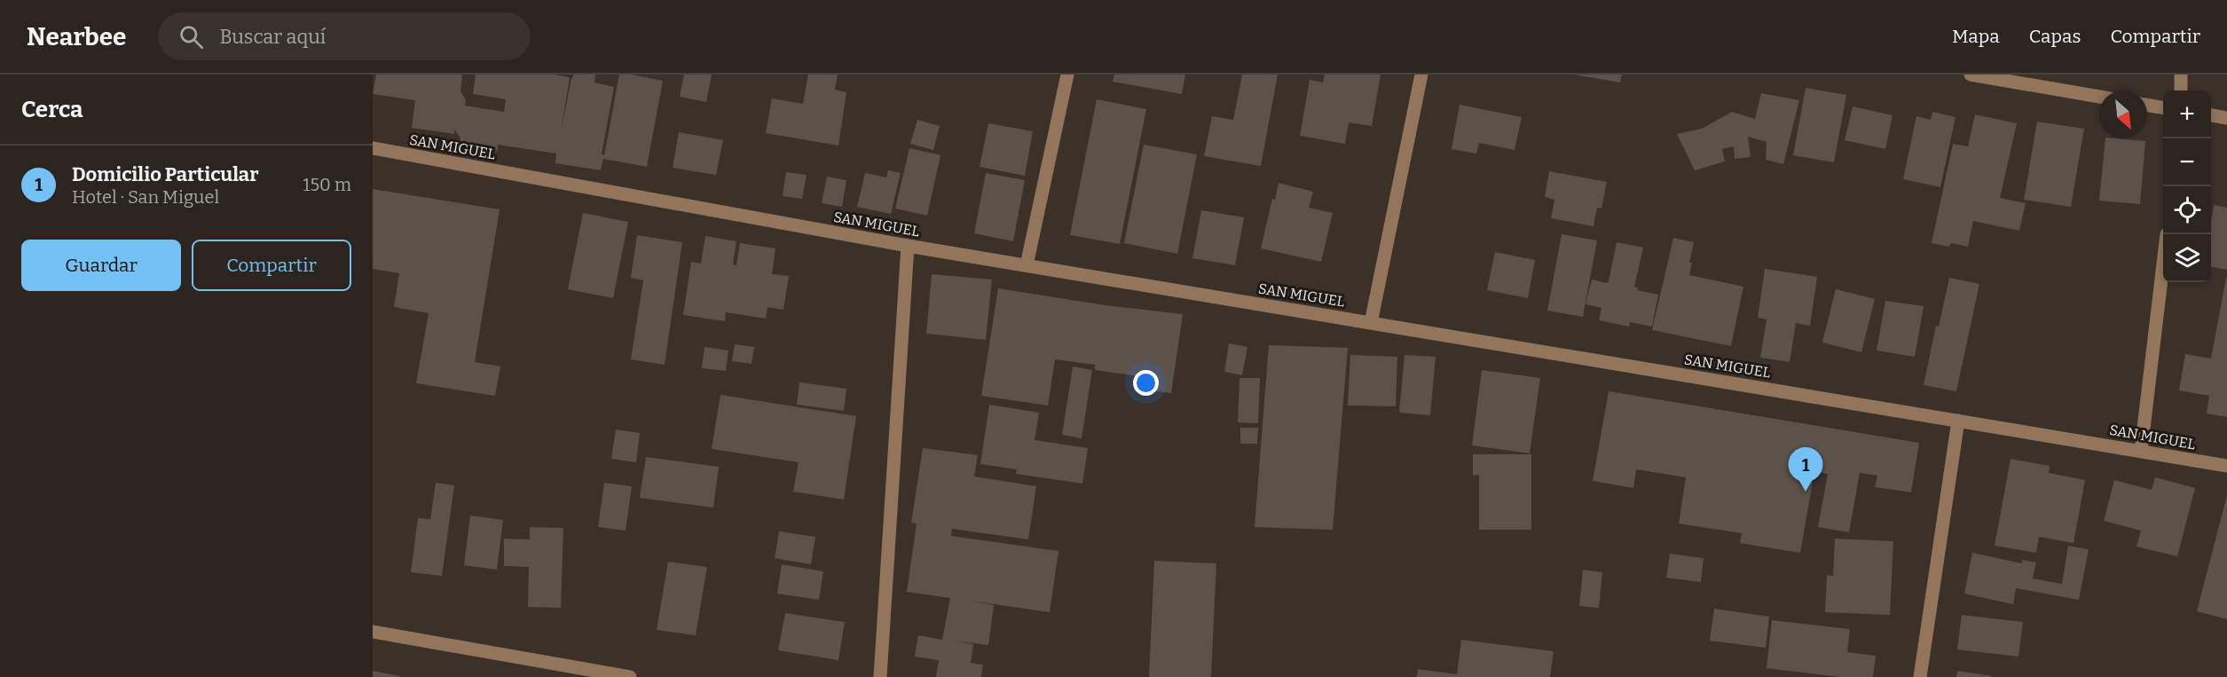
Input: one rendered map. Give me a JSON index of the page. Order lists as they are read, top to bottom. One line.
{"streets":{"street":["SAN MIGUEL"]},"north":"bottom right","page":{"header":"Nearbee","search":"Buscar aquí","nav":["Mapa","Capas","Compartir"],"heading":"Cerca","map_buttons":["+","−"],"list":[{"mark":"1","name":"Domicilio Particular","note":"Hotel · San Miguel","value":"150 m"}],"buttons":["Guardar","Compartir"],"pins":"1"}}
